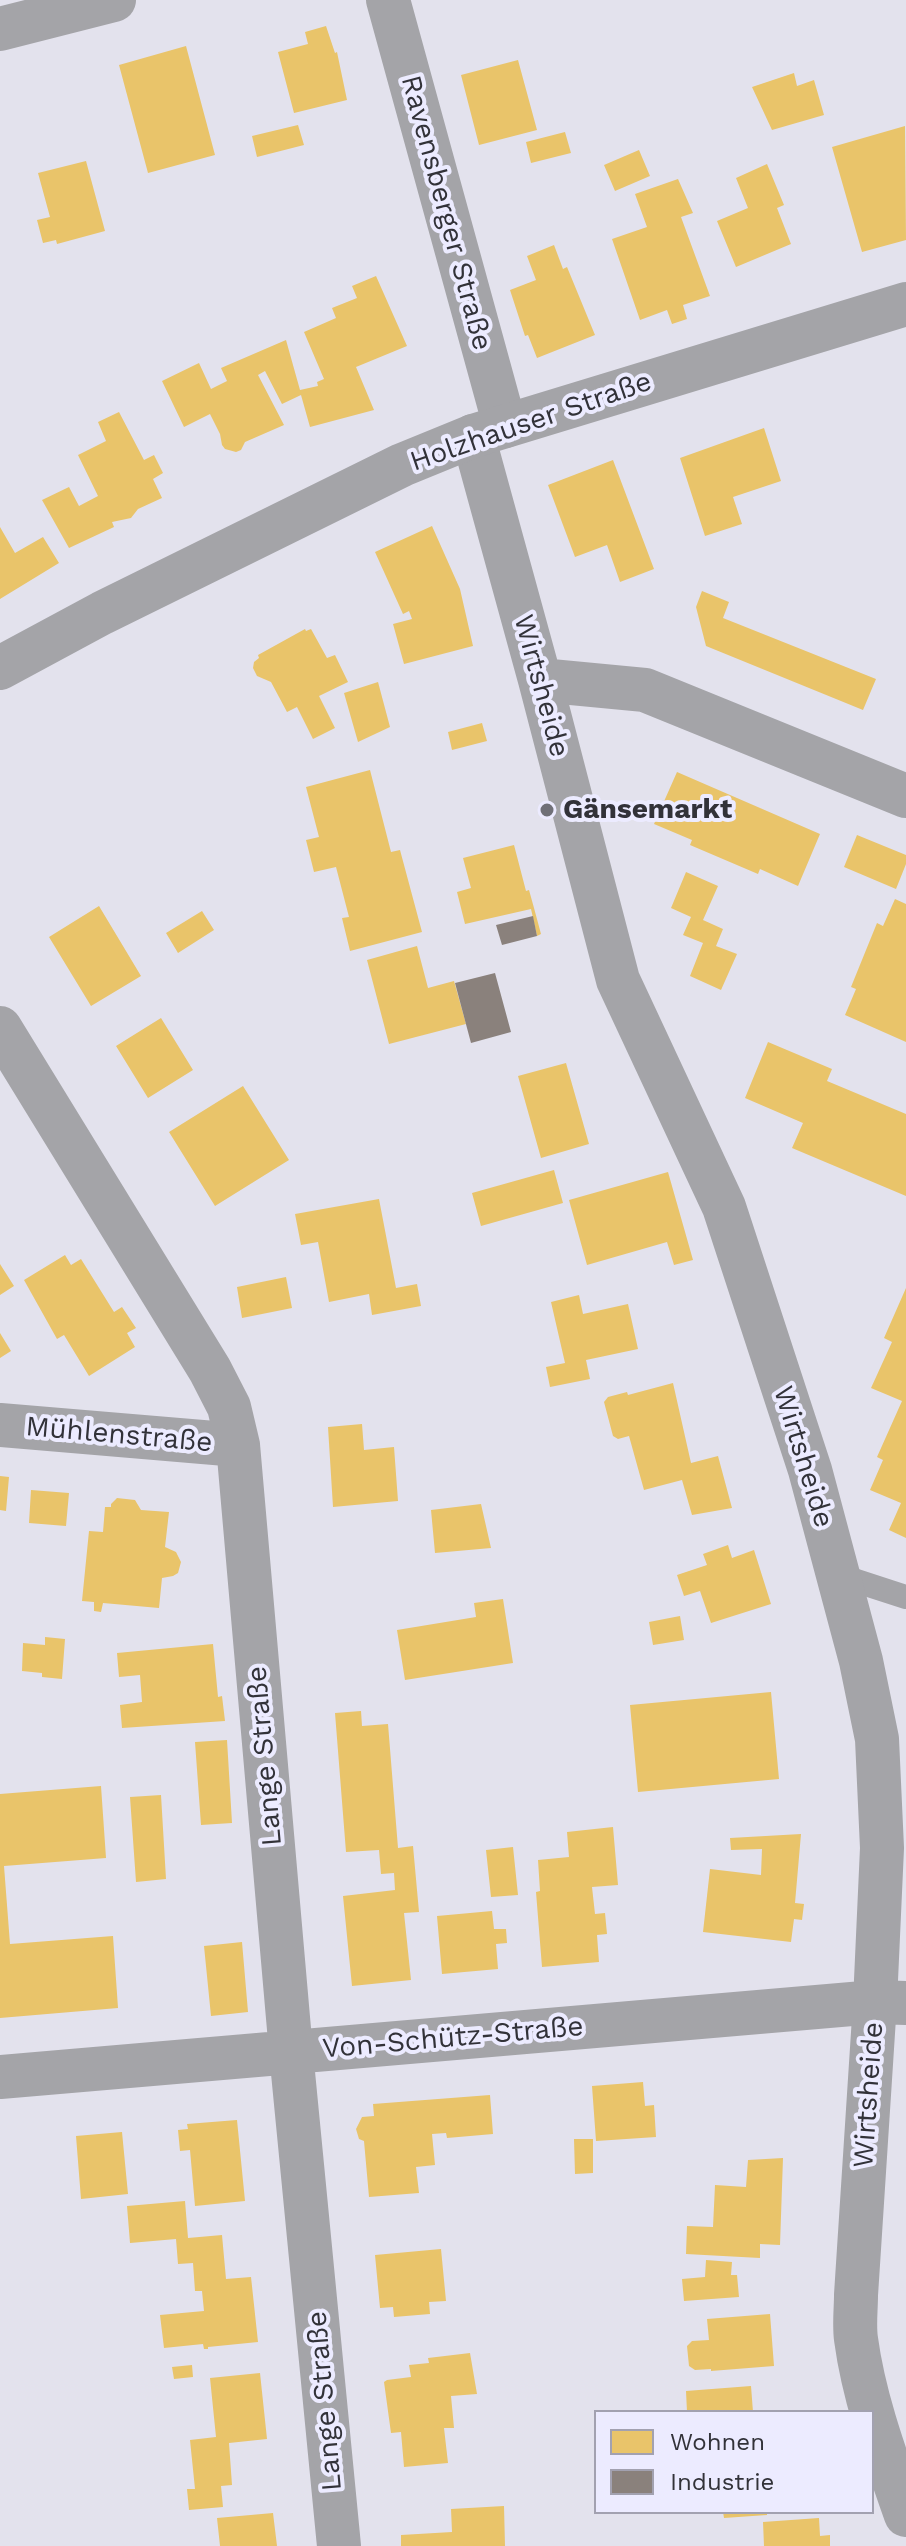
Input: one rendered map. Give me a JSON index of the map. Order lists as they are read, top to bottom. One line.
{"streets":{"street":["Ravensberger Straße","Holzhauser Straße","Wirtsheide","Mühlenstraße","Lange Straße","Von-Schütz-Straße"]},"crossings":[["Ravensberger Straße","Holzhauser Straße"],["Ravensberger Straße","Wirtsheide"],["Holzhauser Straße","Wirtsheide"],["Wirtsheide","Von-Schütz-Straße"],["Mühlenstraße","Lange Straße"],["Lange Straße","Von-Schütz-Straße"]],"places":["Gänsemarkt"],"legend":["Wohnen","Industrie"]}
